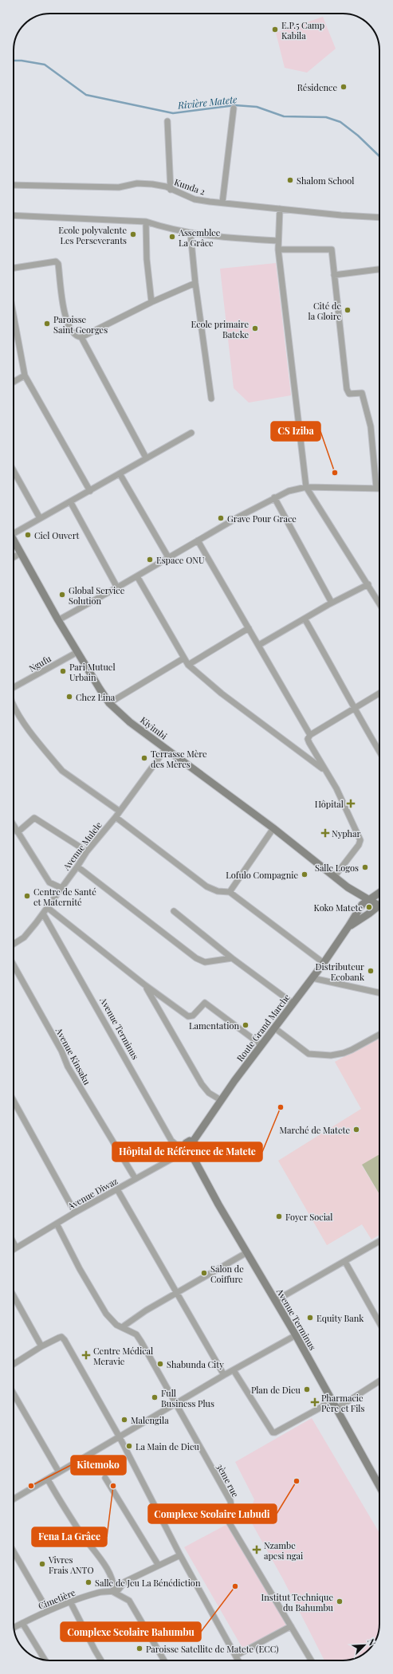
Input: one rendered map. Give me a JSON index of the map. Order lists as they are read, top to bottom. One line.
{"streets":{"street":["Kunda 2","Ngufu","Kiyimbi","Avenue Mulele","Route Grand Marche","Avenue Terminus","Avenue Kinsaku","Avenue Diwaz","3ème rue","Cimetière"]},"crossings":[["Ngufu","Kiyimbi"],["Kiyimbi","Avenue Mulele"],["Kiyimbi","Route Grand Marche"],["Avenue Mulele","Avenue Terminus"],["Avenue Terminus","Avenue Diwaz"],["Avenue Kinsaku","Avenue Diwaz"],["Avenue Diwaz","3ème rue"]],"water":["Rivière Matete"],"places":{"other":["E.P.5 Camp Kabila","Résidence","Shalom School","Ecole polyvalente Les Perseverants","Assemblee La Grâce","Cité de la Gloire","Paroisse Saint Georges","Ecole primaire Bateke","CS Iziba","Grave Pour Grace","Ciel Ouvert","Espace ONU","Global Service Solution","Pari Mutuel Urbain","Chez Lina","Terrasse Mère des Mères","Salle Logos","Lofulo Compagnie","Centre de Santé et Maternité","Koko Matete","Distributeur Ecobank","Lamentation","Hôpital de Référence de Matete","Marché de Matete","Foyer Social","Salon de Coiffure","Equity Bank","Shabunda City","Plan de Dieu","Full Business Plus","Malengila","La Main de Dieu","Complexe Scolaire Lubudi","Kitemoko","Fena La Grâce","Vivres Frais ANTO","Salle de Jeu La Bénédiction","Complexe Scolaire Bahumbu","Institut Technique du Bahumbu","Paroisse Satellite de Matete (ECC)"],"health":["Hôpital","Nyphar","Centre Médical Meravie","Pharmacie Père et Fils","Nzambe apesi ngai"]},"north":"top right"}
